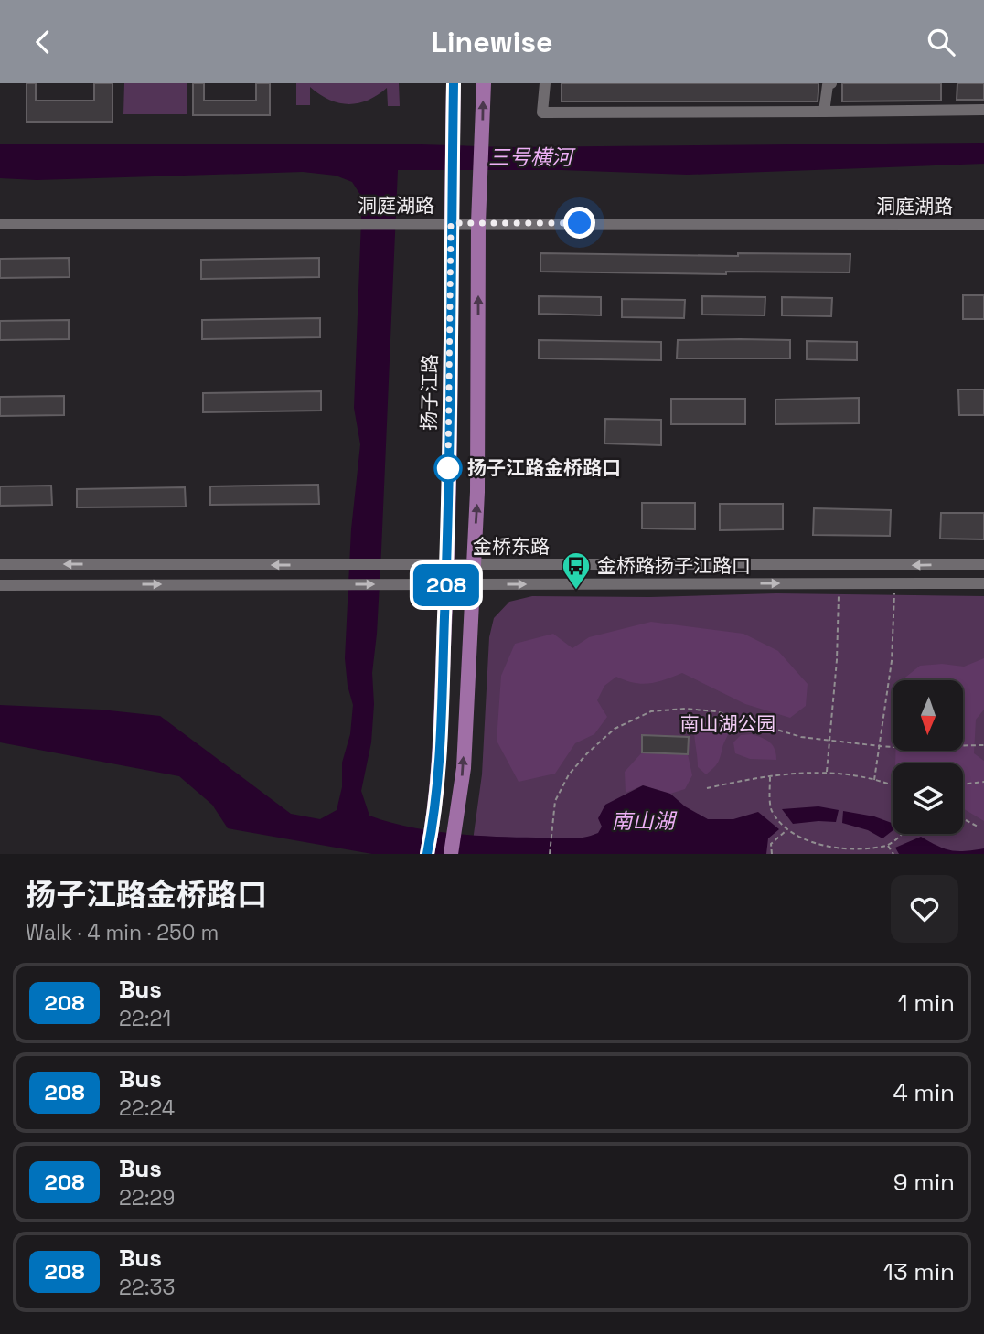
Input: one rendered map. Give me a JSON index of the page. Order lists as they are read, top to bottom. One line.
{"streets":{"main road":["扬子江路"],"street":["洞庭湖路","金桥东路"]},"crossings":[["洞庭湖路","扬子江路"],["扬子江路","金桥东路"]],"water":["三号横河","南山湖"],"parks":["南山湖公园"],"places":{"other":["扬子江路金桥路口"],"bus stop":["金桥路扬子江路口"]},"lines":["bus line 208"],"north":"bottom","page":{"header":"Linewise","on_map":"208","heading":["扬子江路金桥路口","Walk · 4 min · 250 m"],"list":[{"mark":"208","name":"Bus","note":"22:21","value":"1 min"},{"mark":"208","name":"Bus","note":"22:24","value":"4 min"},{"mark":"208","name":"Bus","note":"22:29","value":"9 min"},{"mark":"208","name":"Bus","note":"22:33","value":"13 min"}]}}
